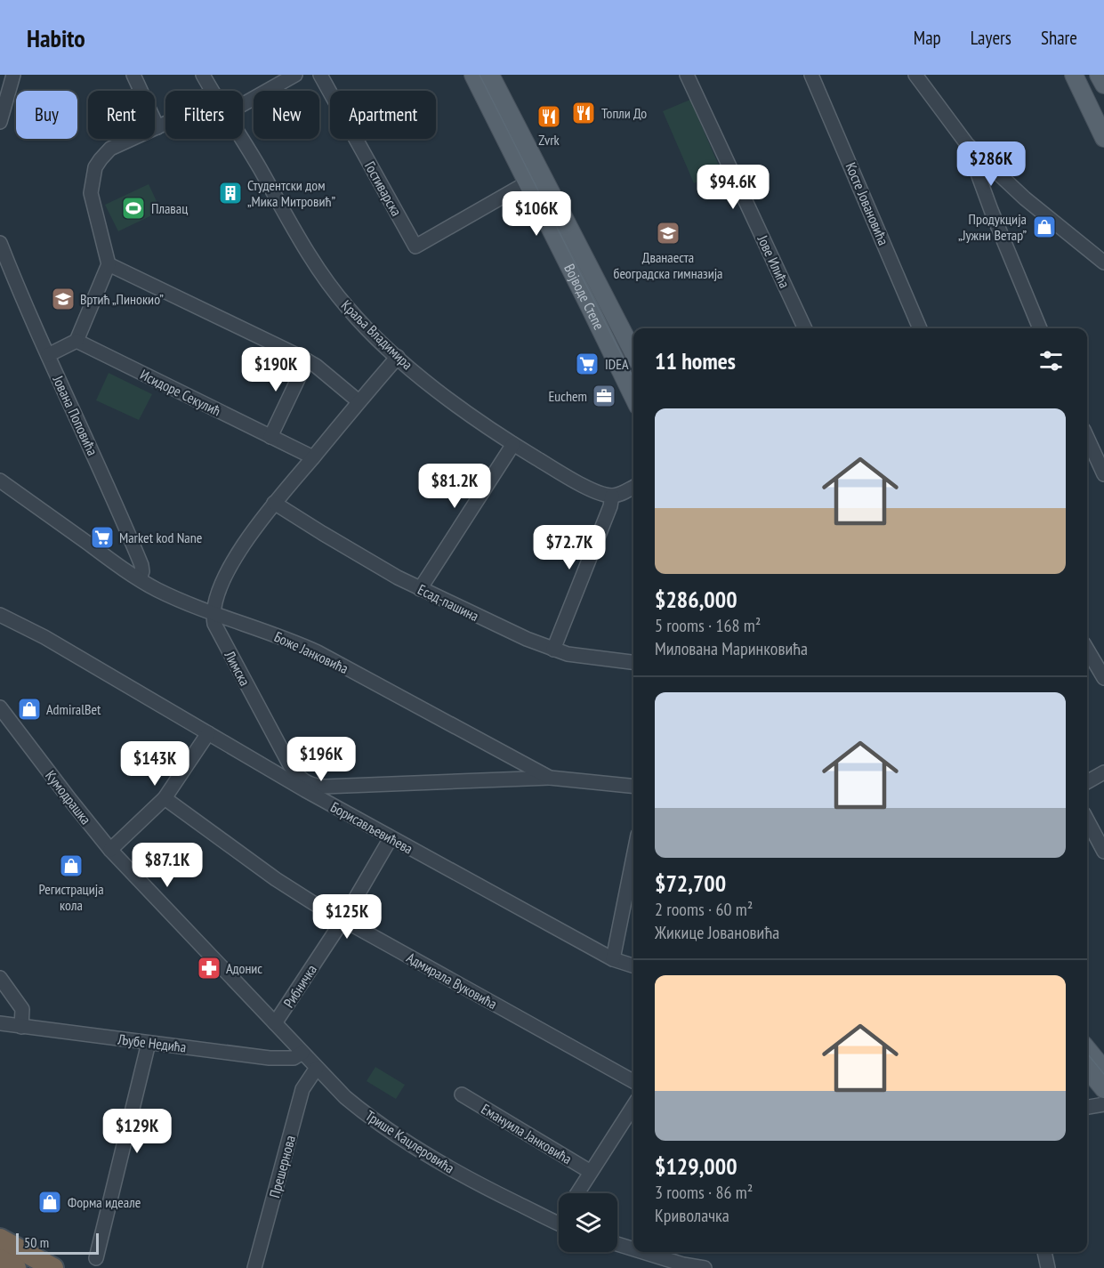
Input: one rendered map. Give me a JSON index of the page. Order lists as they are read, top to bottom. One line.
{"streets":{"main road":["Војводе Степе"],"street":["Гостиварска","Косте Јовановића","Јове Илића","Краља Владимира","Исидоре Секулић","Јована Поповића","Есад-пашина","Боже Јанковића","Лимска","Кумодрашка","Борисављевићева","Адмирала Вуковића","Рибничка","Љубе Недића","Емануила Јанковића","Трише Кацлеровића","Прешернова"]},"crossings":[["Гостиварска","Војводе Степе"],["Јована Поповића","Боже Јанковића"],["Боже Јанковића","Лимска"],["Кумодрашка","Рибничка"],["Кумодрашка","Трише Кацлеровића"],["Борисављевићева","Рибничка"],["Адмирала Вуковића","Рибничка"],["Рибничка","Трише Кацлеровића"],["Љубе Недића","Трише Кацлеровића"],["Трише Кацлеровића","Прешернова"]],"places":{"restaurant":["Топли До","Zvrk"],"building":["Студентски дом „Мика Митровић”"],"sports":["Плавац"],"shop":["Продукција „Јужни Ветар”","AdmiralBet","Регистрација кола","Форма идеале"],"school or university":["Дванаеста београдска гимназија","Вртић „Пинокио”"],"supermarket":["IDEA","Market kod Nane"],"office":["Euchem"],"pharmacy":["Адонис"]},"scale_bar":"50 m","page":{"header":"Habito","nav":["Map","Layers","Share"],"chip":["Buy","Rent","Filters","New","Apartment"],"price":["$286K","$94.6K","$106K","$190K","$81.2K","$72.7K","$196K","$143K","$87.1K","$125K","$129K"],"heading":"11 homes","list":[{"name":"$286,000","note":"5 rooms · 168 m² · Милована Маринковића"},{"name":"$72,700","note":"2 rooms · 60 m² · Жикице Јовановића"},{"name":"$129,000","note":"3 rooms · 86 m² · Криволачка"}],"scale":"50 m"}}
